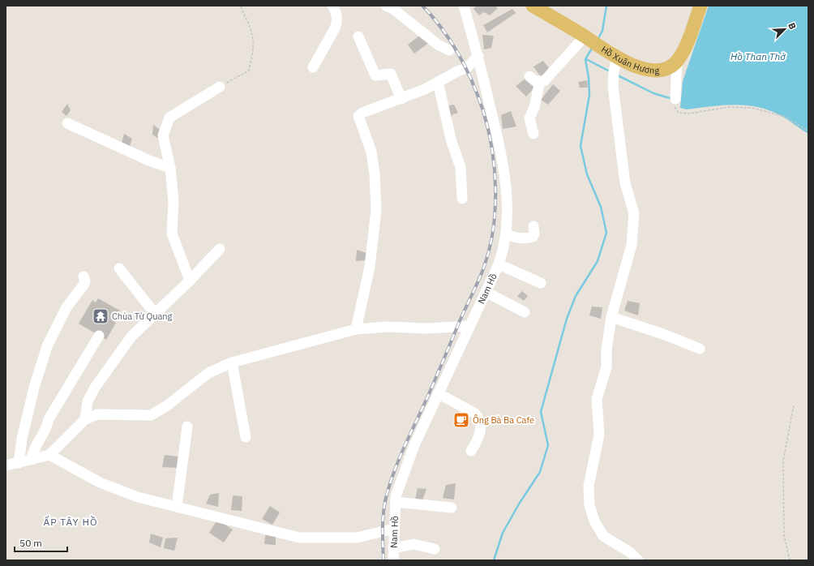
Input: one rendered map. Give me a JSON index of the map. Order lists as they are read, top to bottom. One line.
{"streets":{"main road":["Hồ Xuân Hương"],"street":["Nam Hồ"]},"districts":["ẤP TÂY HỒ"],"water":["Hồ Than Thở"],"places":{"temple":["Chùa Từ Quang"],"cafe":["Ông Bà Ba Cafe"]},"scale_bar":"50 m","north":"top right"}
